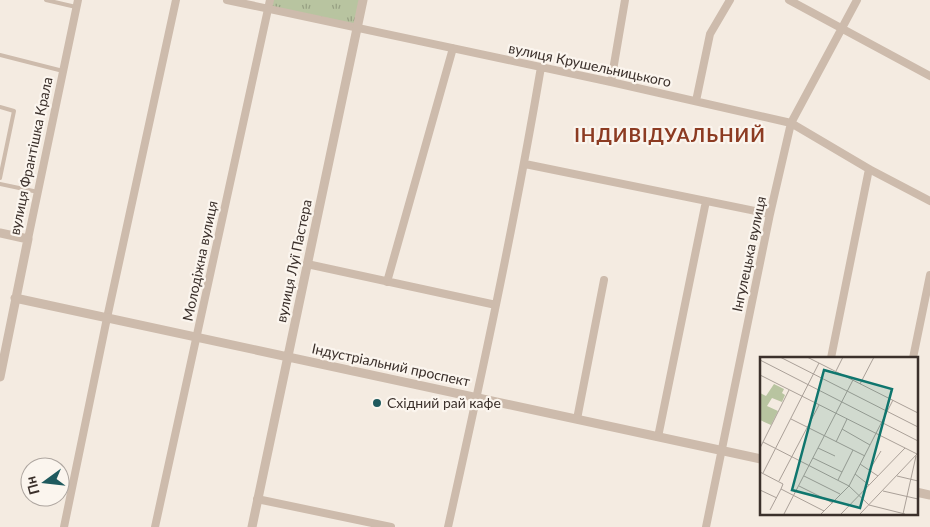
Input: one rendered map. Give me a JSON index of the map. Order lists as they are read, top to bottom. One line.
{"streets":{"street":["вулиця Крушельницького","вулиця Франтішка Крала","Інгулецька вулиця","Молодіжна вулиця","вулиця Луї Пастера","Індустріальний проспект"]},"crossings":[["вулиця Крушельницького","Інгулецька вулиця"],["вулиця Крушельницького","Молодіжна вулиця"],["вулиця Крушельницького","вулиця Луї Пастера"],["вулиця Франтішка Крала","Індустріальний проспект"],["Інгулецька вулиця","Індустріальний проспект"],["Молодіжна вулиця","Індустріальний проспект"],["вулиця Луї Пастера","Індустріальний проспект"]],"districts":["ІНДИВІДУАЛЬНИЙ"],"places":["Східний рай кафе"],"north":"left"}
